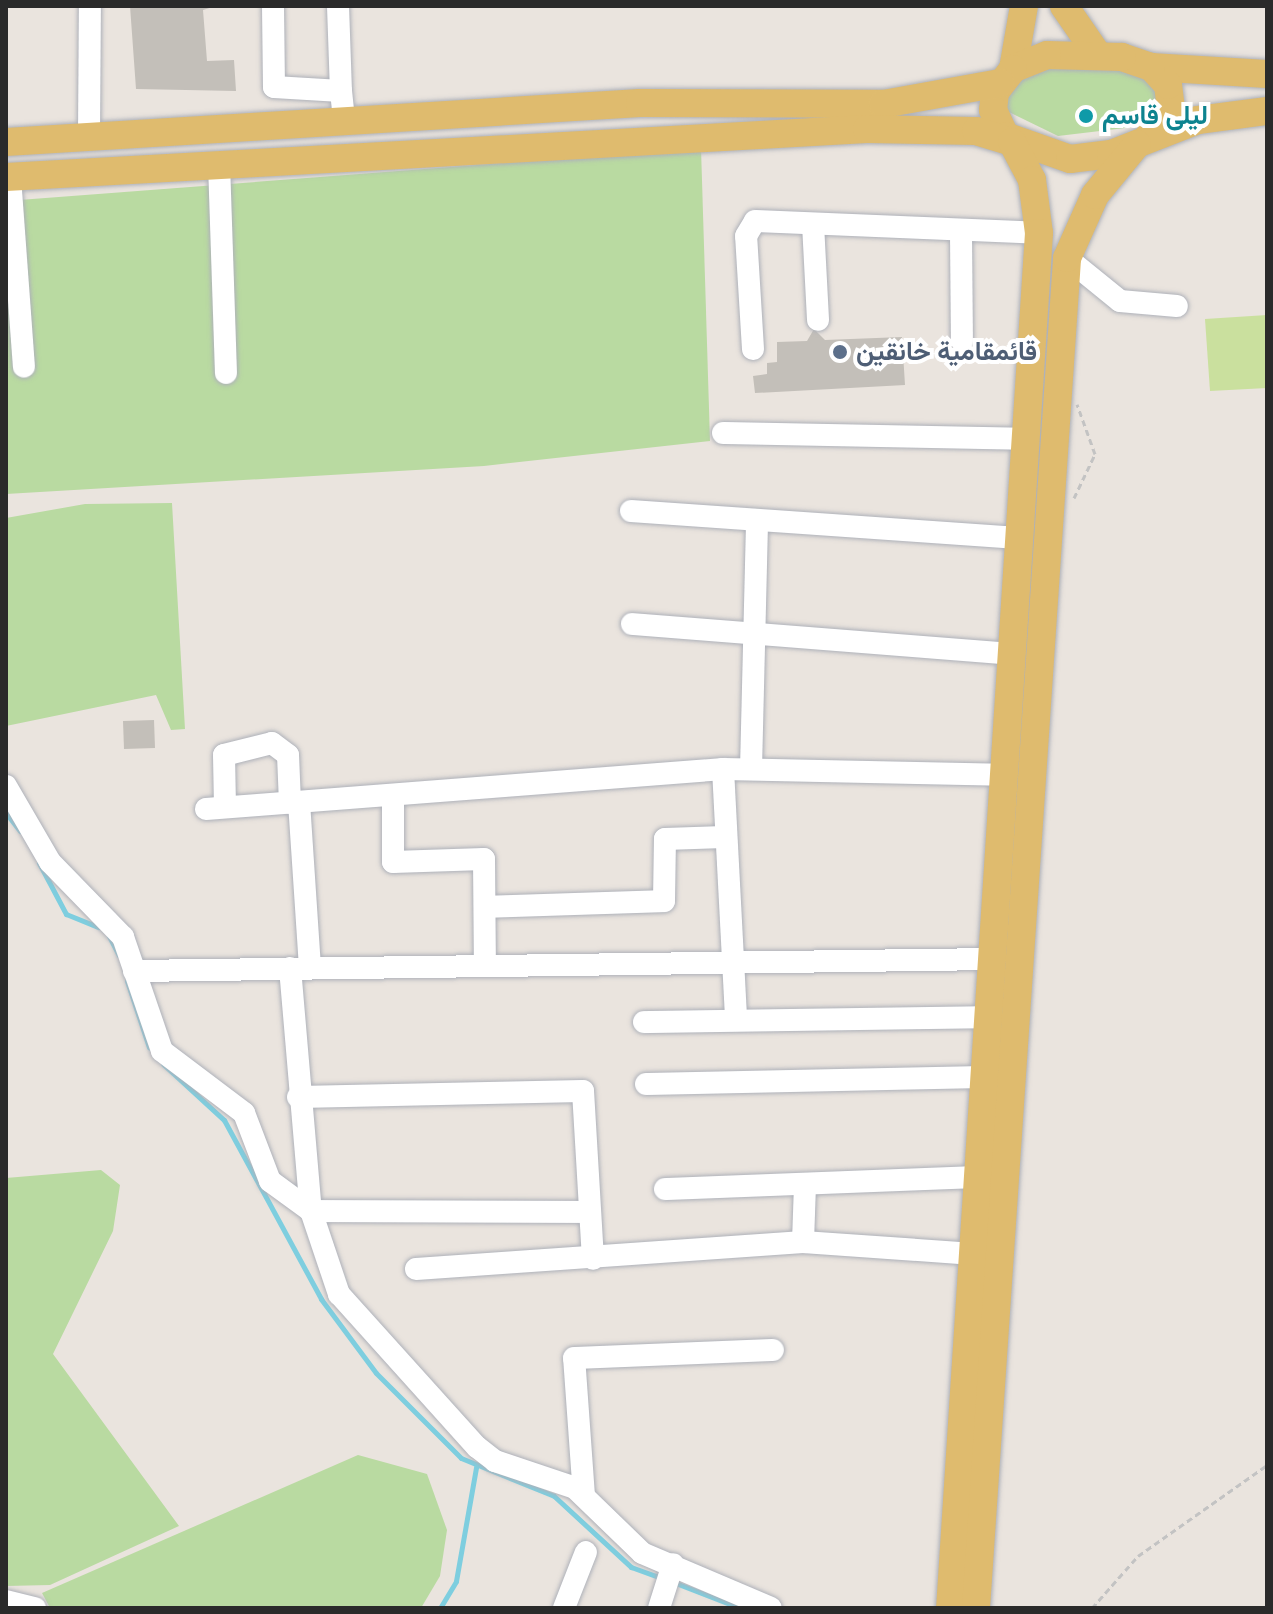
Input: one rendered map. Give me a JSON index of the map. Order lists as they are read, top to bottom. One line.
{"places":["ليلى قاسم","قائمقامية خانقين"]}
